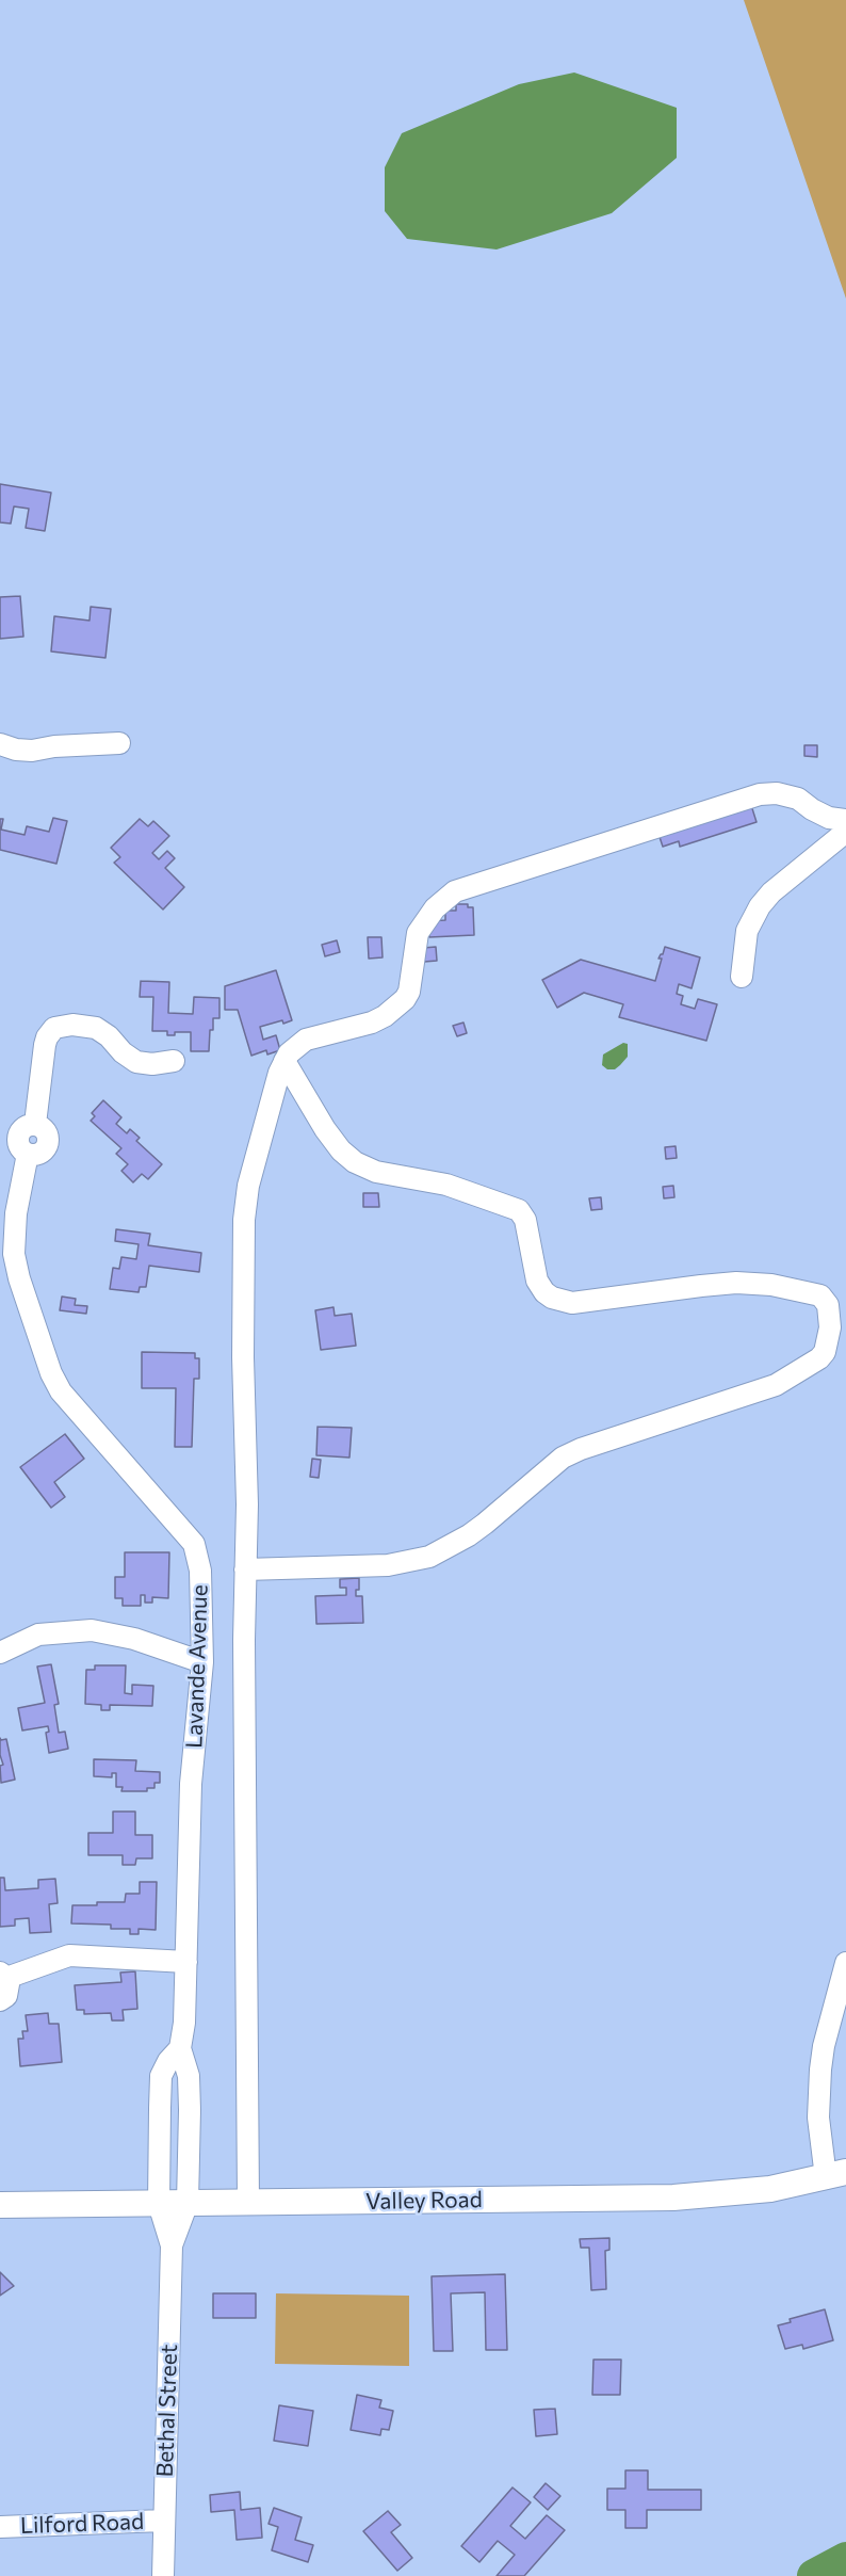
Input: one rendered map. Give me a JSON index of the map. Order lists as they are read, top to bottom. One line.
{"streets":{"street":["Lavande Avenue","Valley Road","Bethal Street","Lilford Road"]},"crossings":[["Lavande Avenue","Valley Road"],["Lavande Avenue","Bethal Street"],["Valley Road","Bethal Street"],["Bethal Street","Lilford Road"]]}
